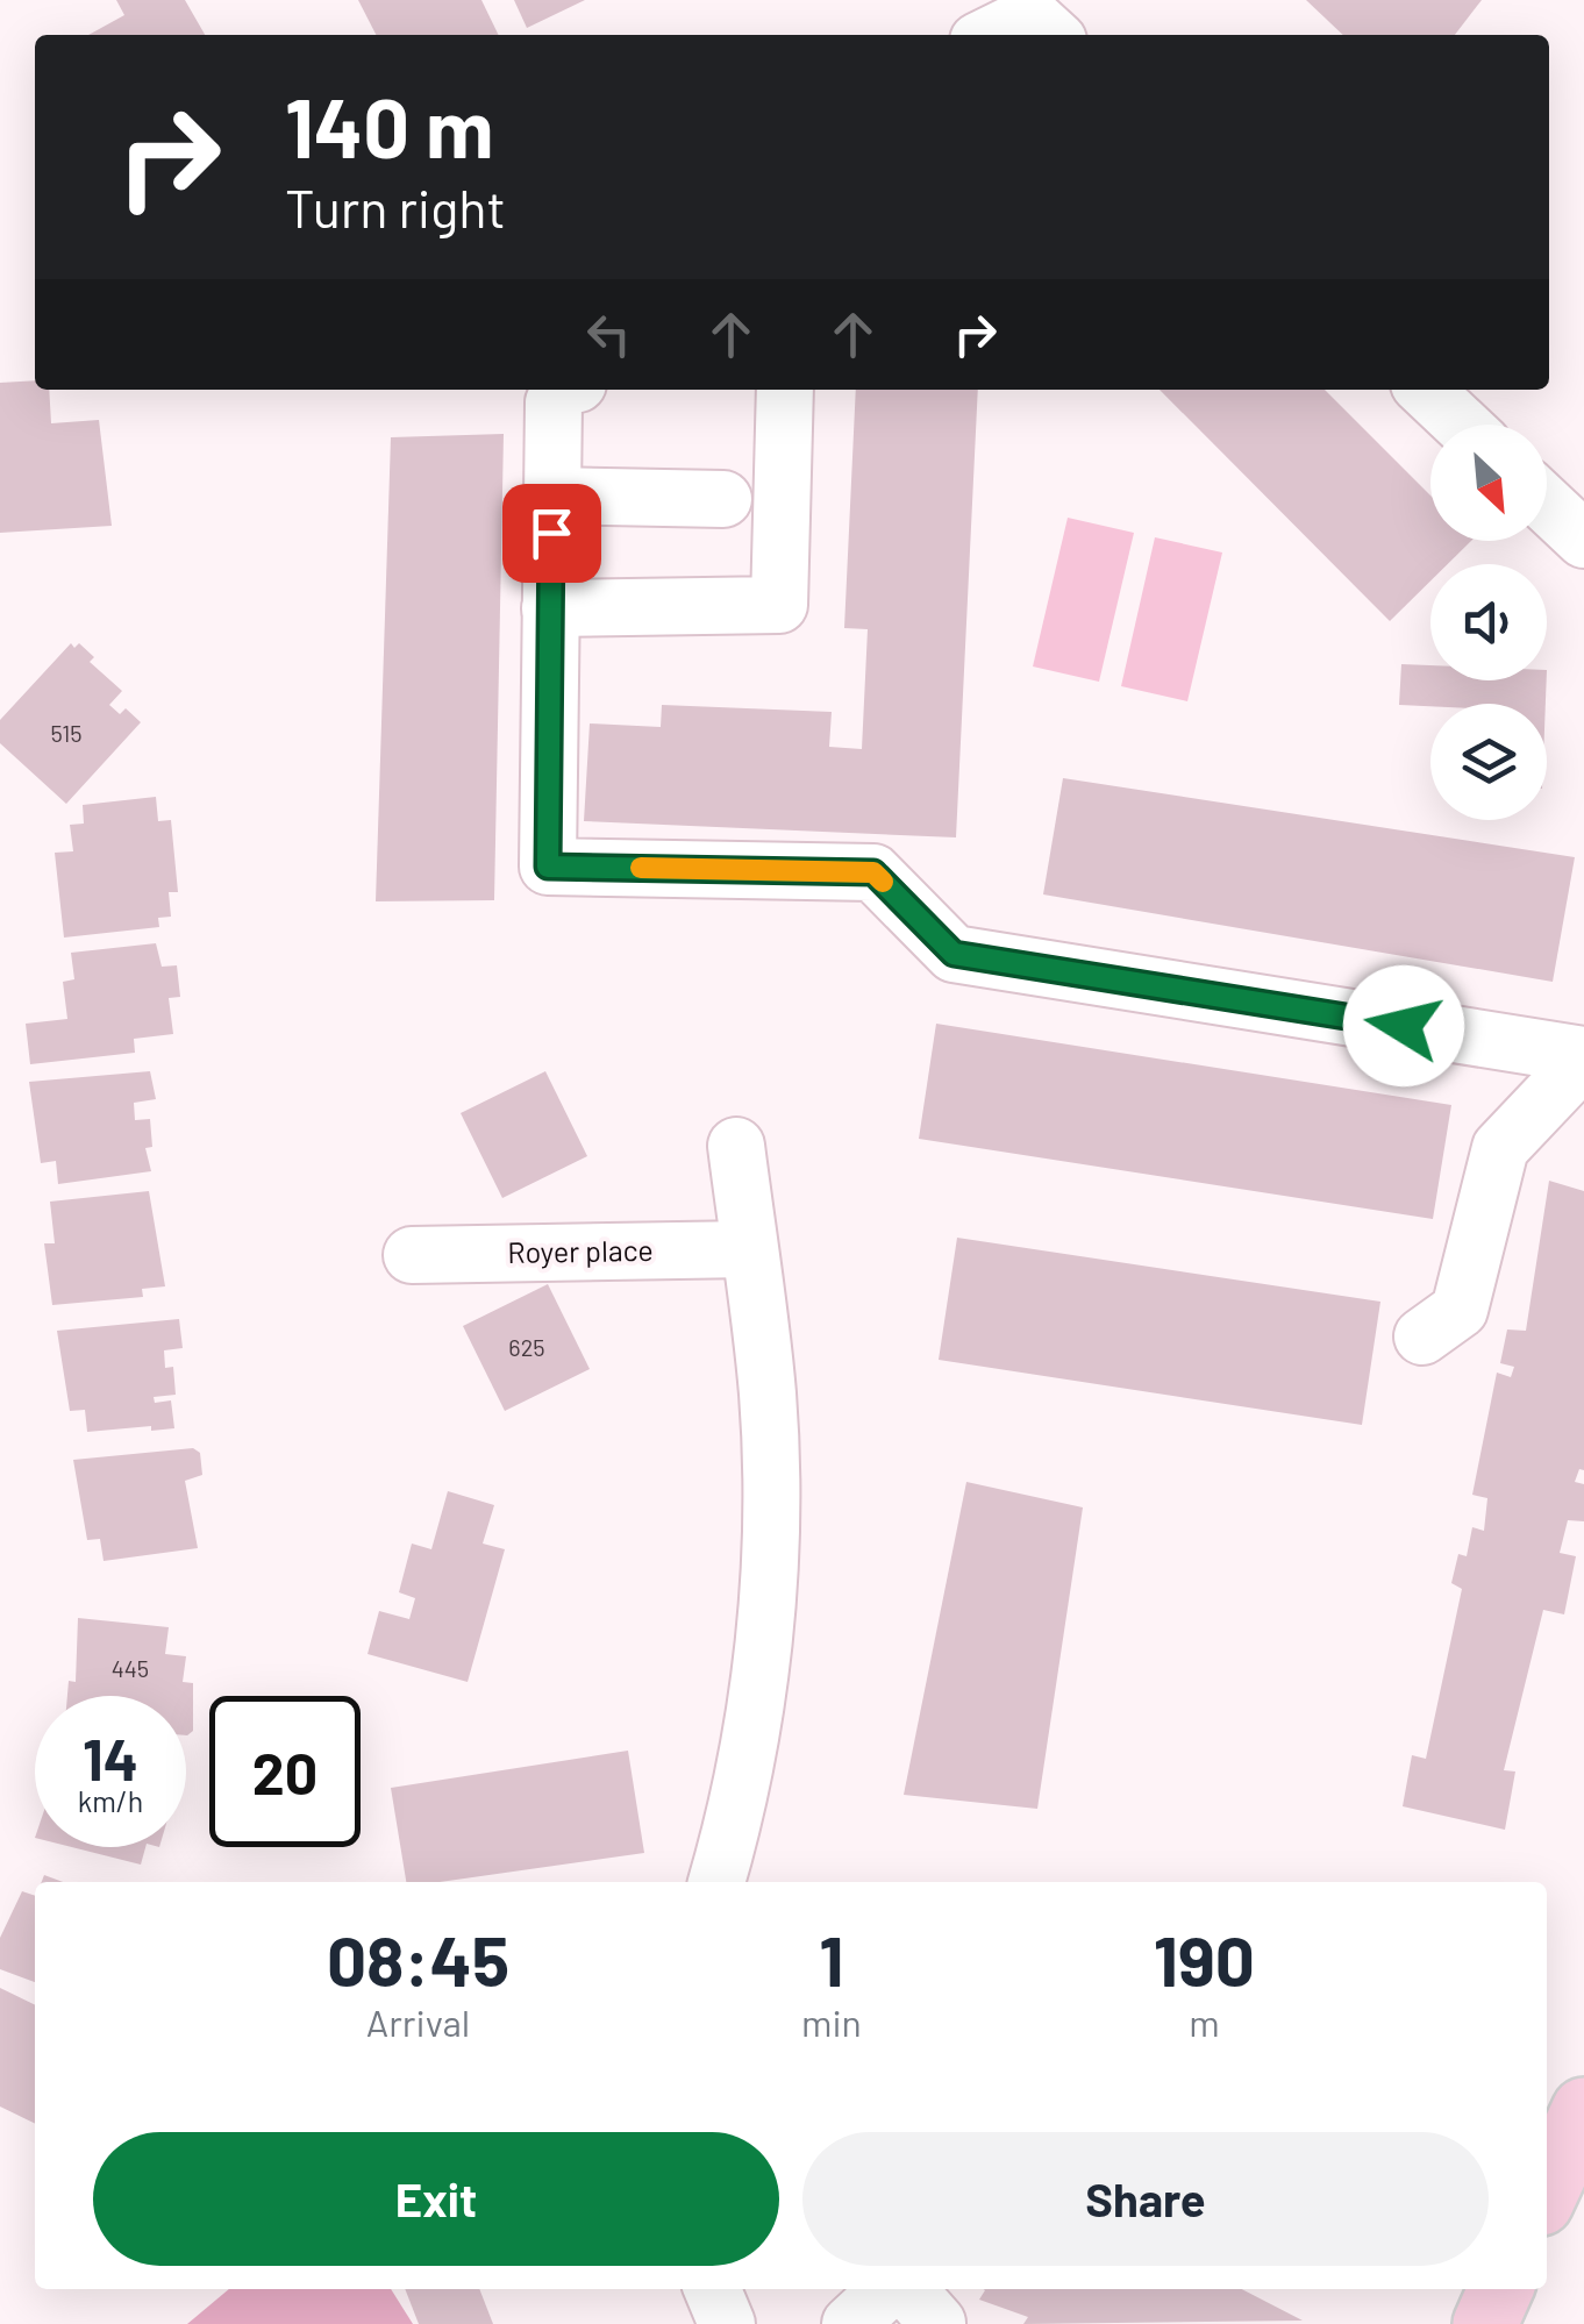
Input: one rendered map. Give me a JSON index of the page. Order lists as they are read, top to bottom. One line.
{"streets":{"street":["Royer place"]},"house_numbers":["515","625","445"],"north":"bottom right","page":{"turn":["140 m","Turn right"],"speed":"14 km/h","limit":"20","eta":["08:45","Arrival","1","min","190","m"],"buttons":["Exit","Share"]}}
